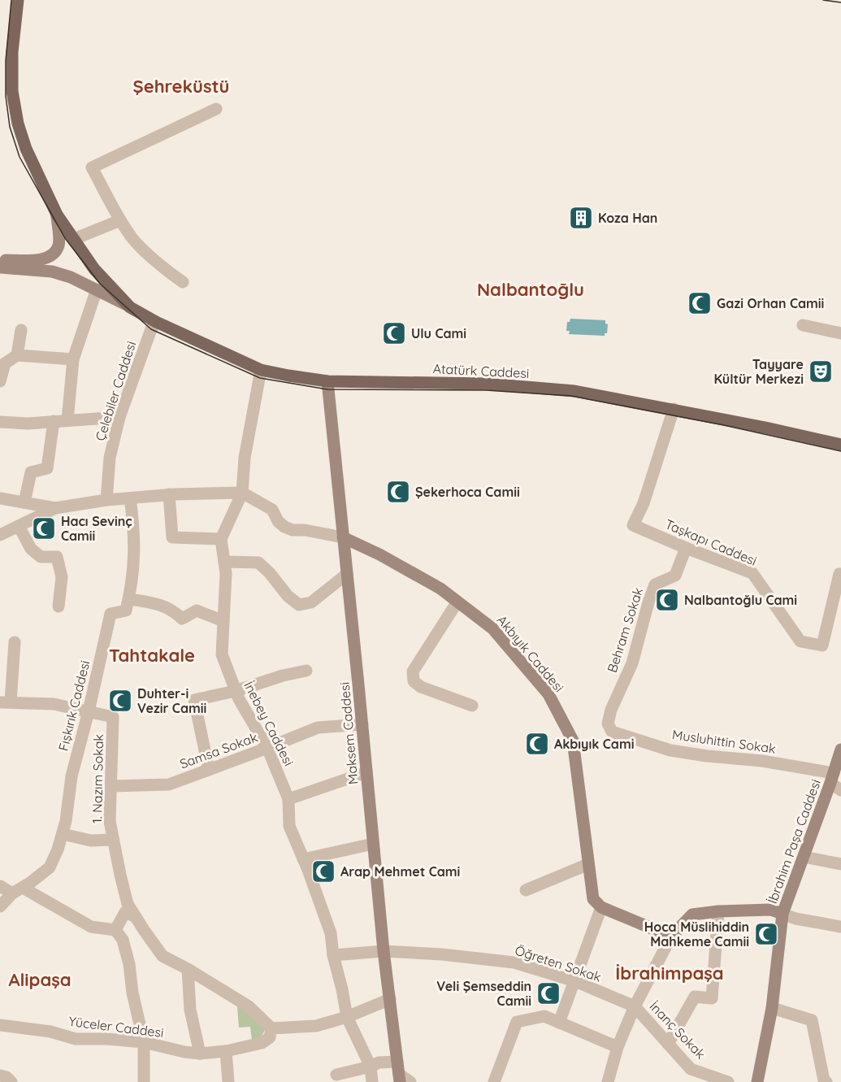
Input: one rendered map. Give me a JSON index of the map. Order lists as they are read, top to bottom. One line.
{"streets":{"main road":["Atatürk Caddesi"],"street":["Çelebiler Caddesi","Taşkapı Caddesi","Behram Sokak","Akbıyık Caddesi","Fışkırık Caddesi","İnebey Caddesi","Maksem Caddesi","Musluhittin Sokak","Samsa Sokak","1. Nazım Sokak","İbrahim Paşa Caddesi","Öğreten Sokak","Yüceler Caddesi","İnanç Sokak"]},"crossings":[["Atatürk Caddesi","Çelebiler Caddesi"],["Atatürk Caddesi","Taşkapı Caddesi"],["Atatürk Caddesi","Maksem Caddesi"],["Taşkapı Caddesi","Behram Sokak"],["Behram Sokak","Musluhittin Sokak"],["Akbıyık Caddesi","Maksem Caddesi"],["Fışkırık Caddesi","1. Nazım Sokak"],["İnebey Caddesi","Samsa Sokak"],["İnebey Caddesi","Öğreten Sokak"],["Maksem Caddesi","Samsa Sokak"],["Maksem Caddesi","Öğreten Sokak"],["Musluhittin Sokak","İbrahim Paşa Caddesi"],["Samsa Sokak","1. Nazım Sokak"],["1. Nazım Sokak","Yüceler Caddesi"],["Öğreten Sokak","İnanç Sokak"]],"districts":["Şehreküstü","Nalbantoğlu","Tahtakale","İbrahimpaşa","Alipaşa"],"places":{"building":["Koza Han"],"mosque":["Gazi Orhan Camii","Ulu Cami","Şekerhoca Camii","Hacı Sevinç Camii","Nalbantoğlu Cami","Duhter-i Vezir Camii","Akbıyık Cami","Arap Mehmet Cami","Hoca Müslihiddin Mahkeme Camii","Veli Şemseddin Camii"],"theatre":["Tayyare Kültür Merkezi"]}}
